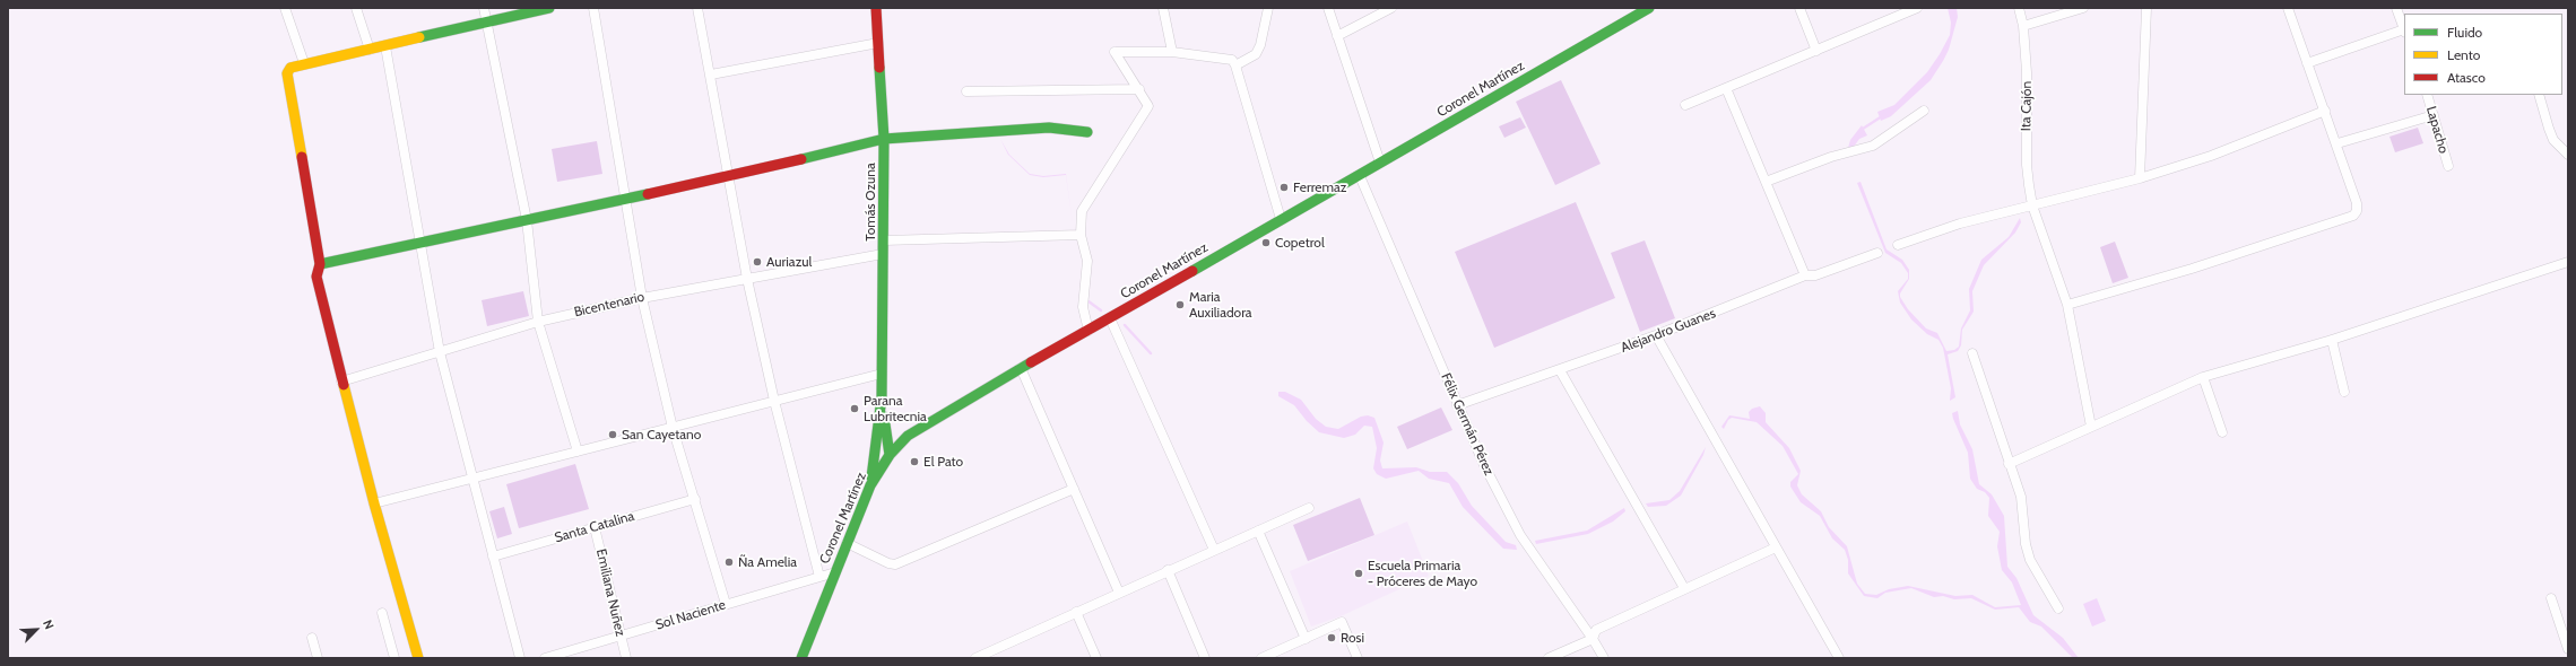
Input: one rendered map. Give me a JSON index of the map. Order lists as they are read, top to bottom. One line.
{"streets":{"street":["Coronel Martínez","Ita Cajón","Lapacho","Tomás Ozuna","Bicentenario","Alejandro Guanes","Félix Germán Pérez","Santa Catalina","Emiliana Nuñez","Sol Naciente"]},"crossings":[["Coronel Martínez","Tomás Ozuna"],["Coronel Martínez","Félix Germán Pérez"],["Coronel Martínez","Sol Naciente"],["Tomás Ozuna","Bicentenario"],["Alejandro Guanes","Félix Germán Pérez"],["Santa Catalina","Emiliana Nuñez"],["Emiliana Nuñez","Sol Naciente"]],"places":["Ferremaz","Copetrol","Auriazul","Maria Auxiliadora","Parana Lubritecnia","San Cayetano","El Pato","Ña Amelia","Escuela Primaria - Próceres de Mayo","Rosi"],"legend":["Fluido","Lento","Atasco"],"north":"top right"}
